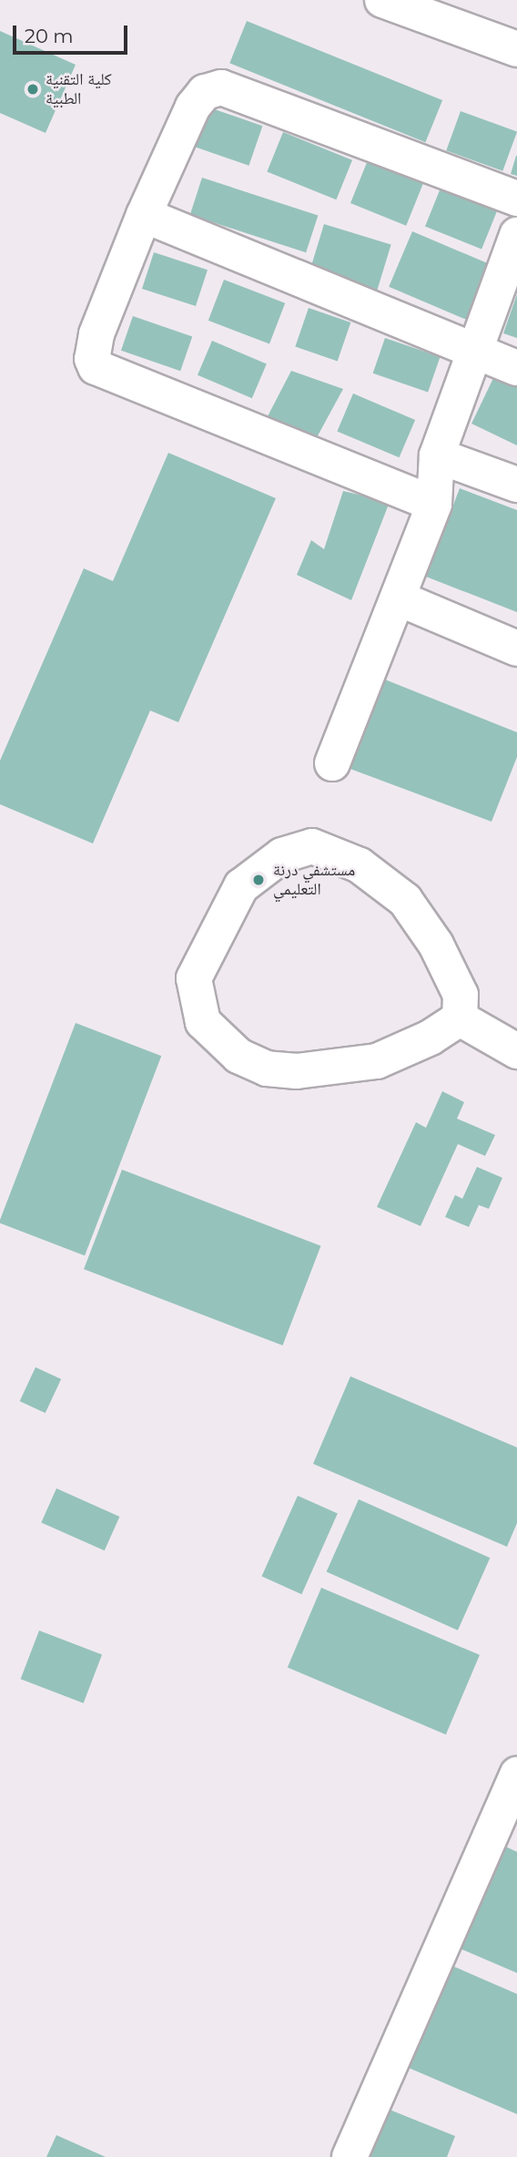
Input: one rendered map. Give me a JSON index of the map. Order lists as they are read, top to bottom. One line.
{"places":["كلية التقنية الطبية","مستشفي درنة التعليمي"],"scale_bar":"20 m"}
